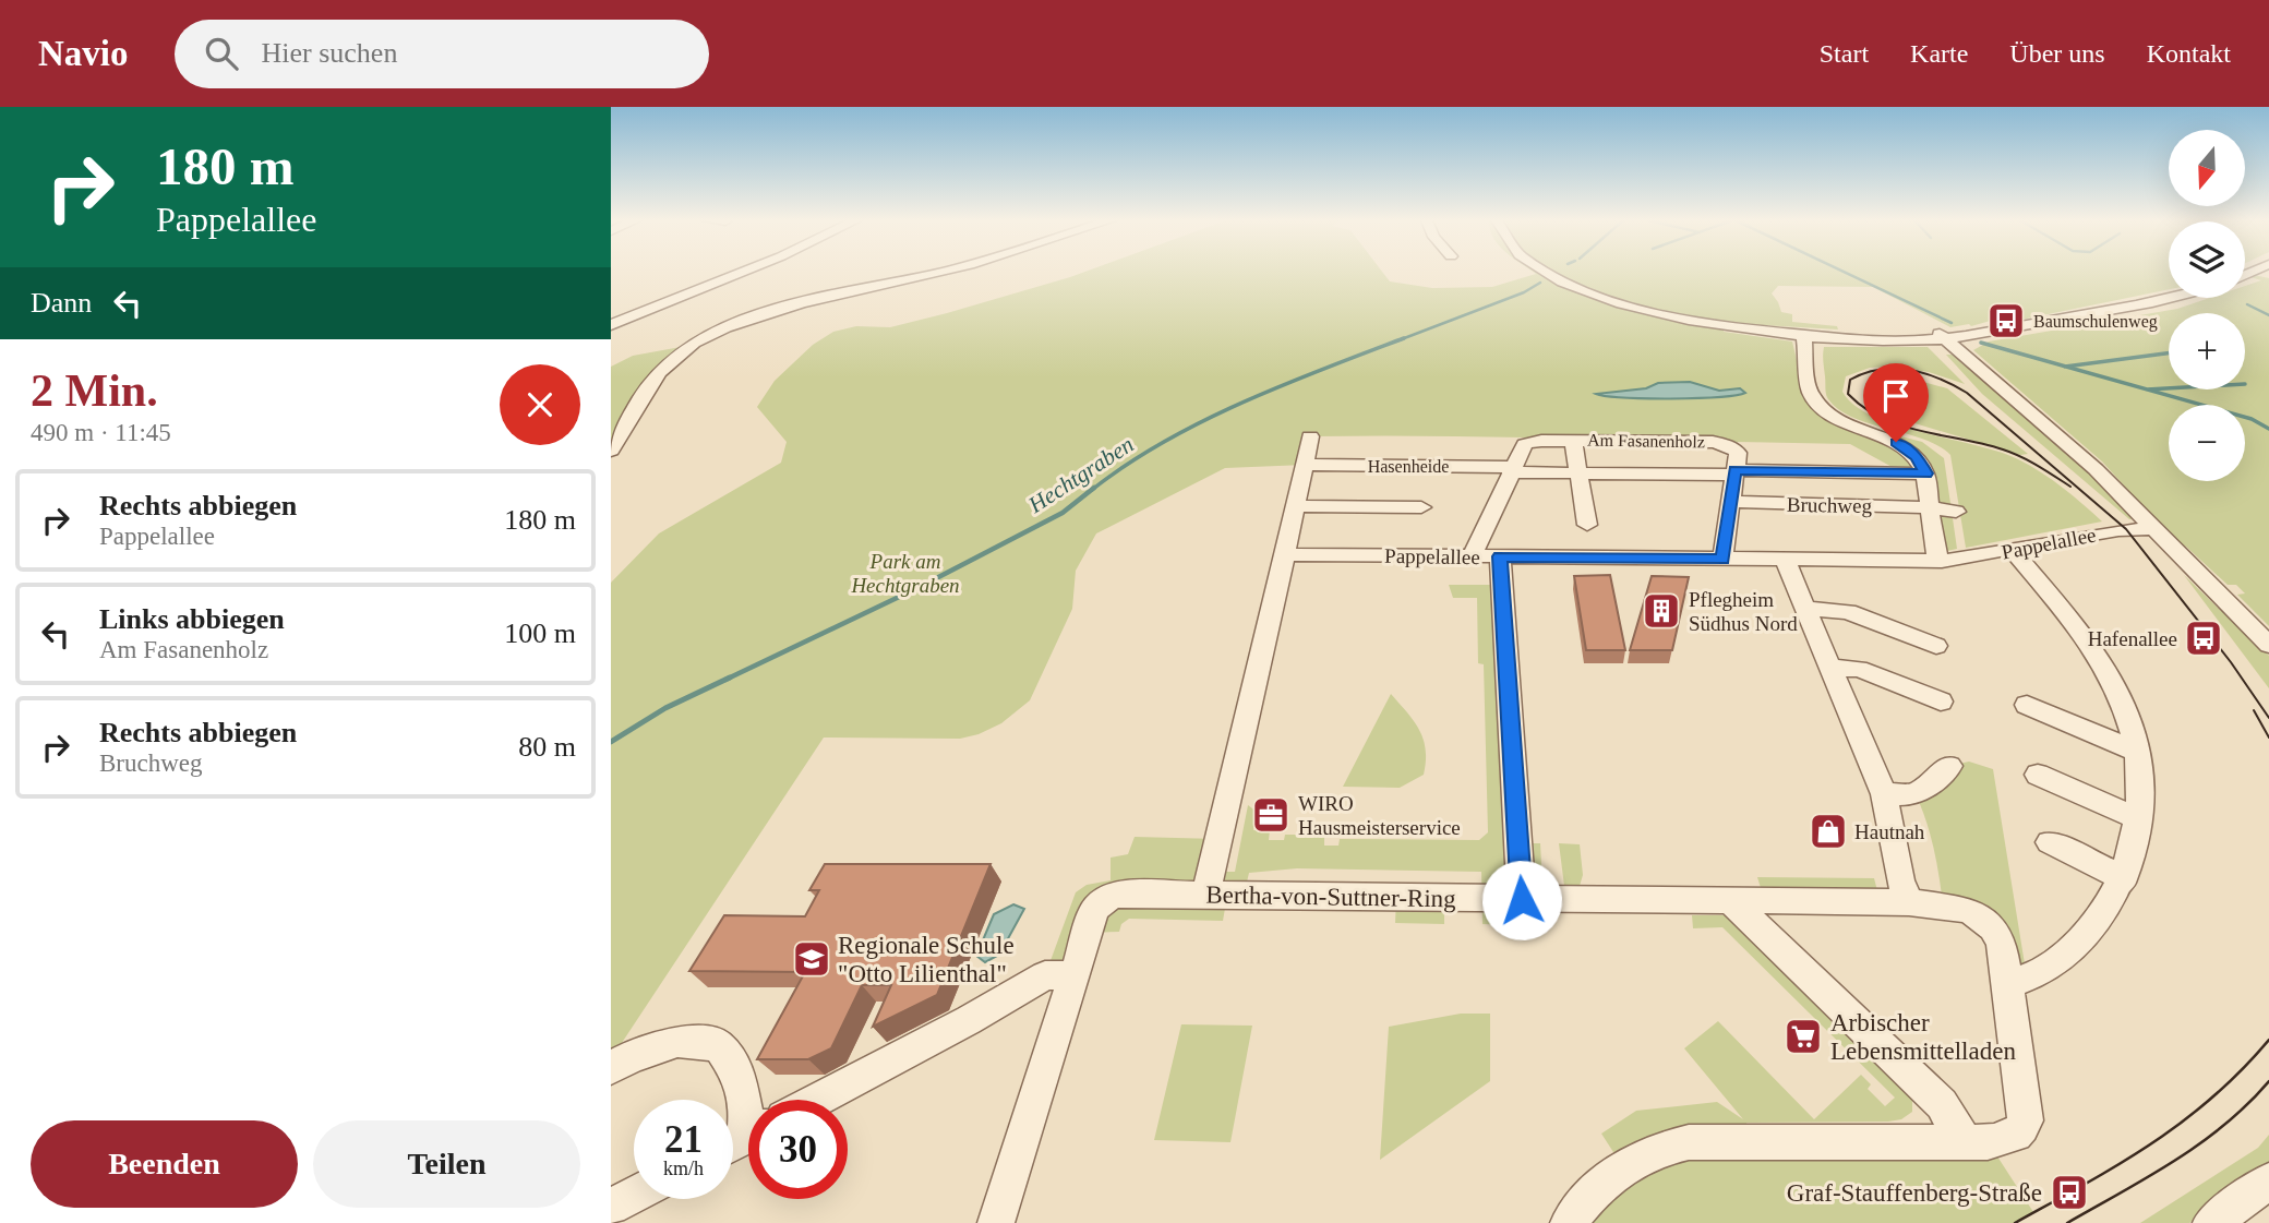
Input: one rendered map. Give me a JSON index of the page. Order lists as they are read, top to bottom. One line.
{"streets":{"street":["Am Fasanenholz","Hasenheide","Bruchweg","Pappelallee","Bertha-von-Suttner-Ring"]},"crossings":[["Am Fasanenholz","Hasenheide"],["Am Fasanenholz","Bruchweg"],["Am Fasanenholz","Pappelallee"]],"water":["Hechtgraben"],"parks":["Park am Hechtgraben"],"places":{"bus stop":["Baumschulenweg","Hafenallee","Graf-Stauffenberg-Straße"],"building":["Pflegheim Südhus Nord"],"office":["WIRO Hausmeisterservice"],"shop":["Hautnah"],"school or university":["Regionale Schule \"Otto Lilienthal\""],"supermarket":["Arbischer Lebensmittelladen"]},"north":"bottom","page":{"header":"Navio","search":"Hier suchen","nav":["Start","Karte","Über uns","Kontakt"],"turn":["180 m","Pappelallee"],"map_buttons":["+","−"],"then":"Dann","heading":["2 Min.","490 m · 11:45"],"list":[{"name":"Rechts abbiegen","note":"Pappelallee","value":"180 m"},{"name":"Links abbiegen","note":"Am Fasanenholz","value":"100 m"},{"name":"Rechts abbiegen","note":"Bruchweg","value":"80 m"}],"speed":"21 km/h","limit":"30","buttons":["Beenden","Teilen"]}}
